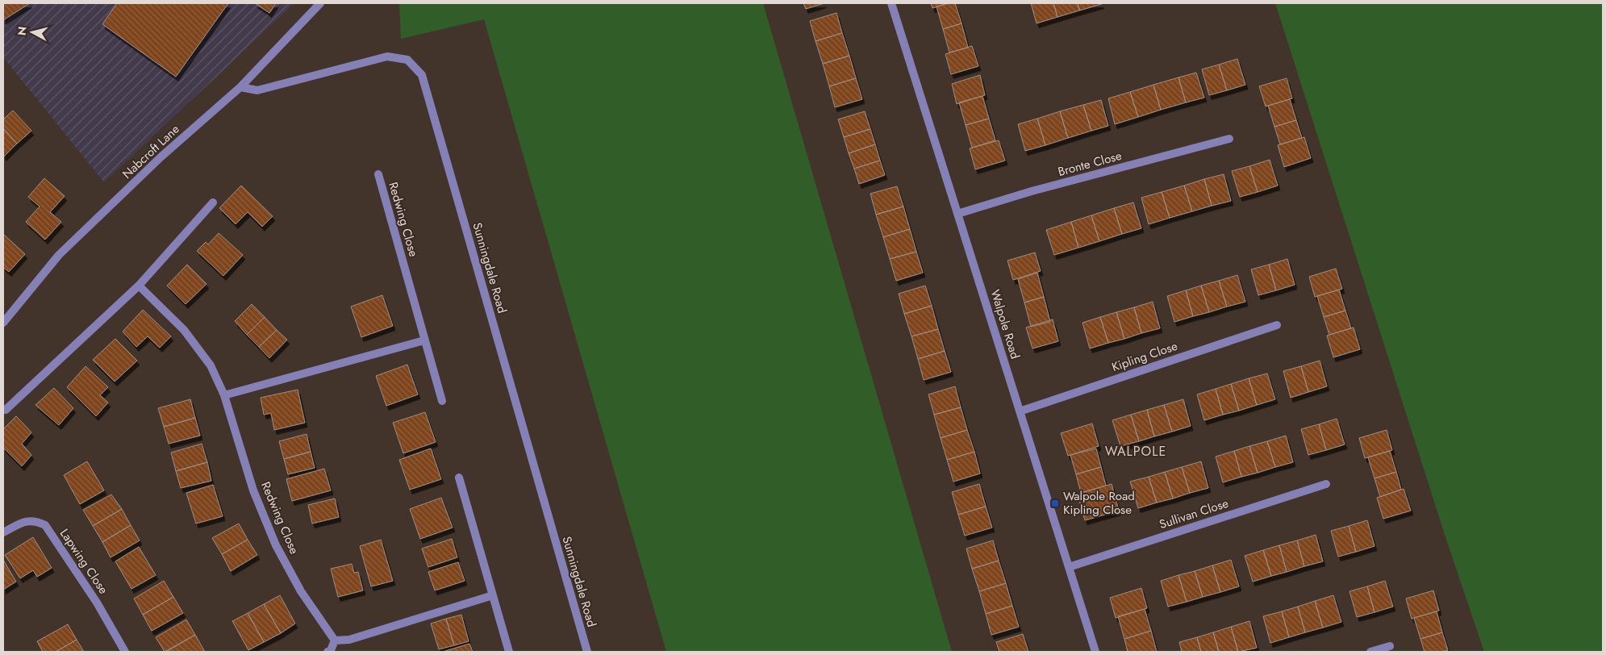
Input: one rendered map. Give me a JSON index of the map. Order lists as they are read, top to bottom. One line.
{"streets":{"street":["Nabcroft Lane","Bronte Close","Redwing Close","Sunningdale Road","Walpole Road","Kipling Close","Sullivan Close","Lapwing Close"]},"crossings":[["Nabcroft Lane","Sunningdale Road"],["Bronte Close","Walpole Road"],["Walpole Road","Kipling Close"],["Walpole Road","Sullivan Close"]],"districts":["WALPOLE"],"places":{"transit":["Walpole Road Kipling Close"]},"north":"left"}
